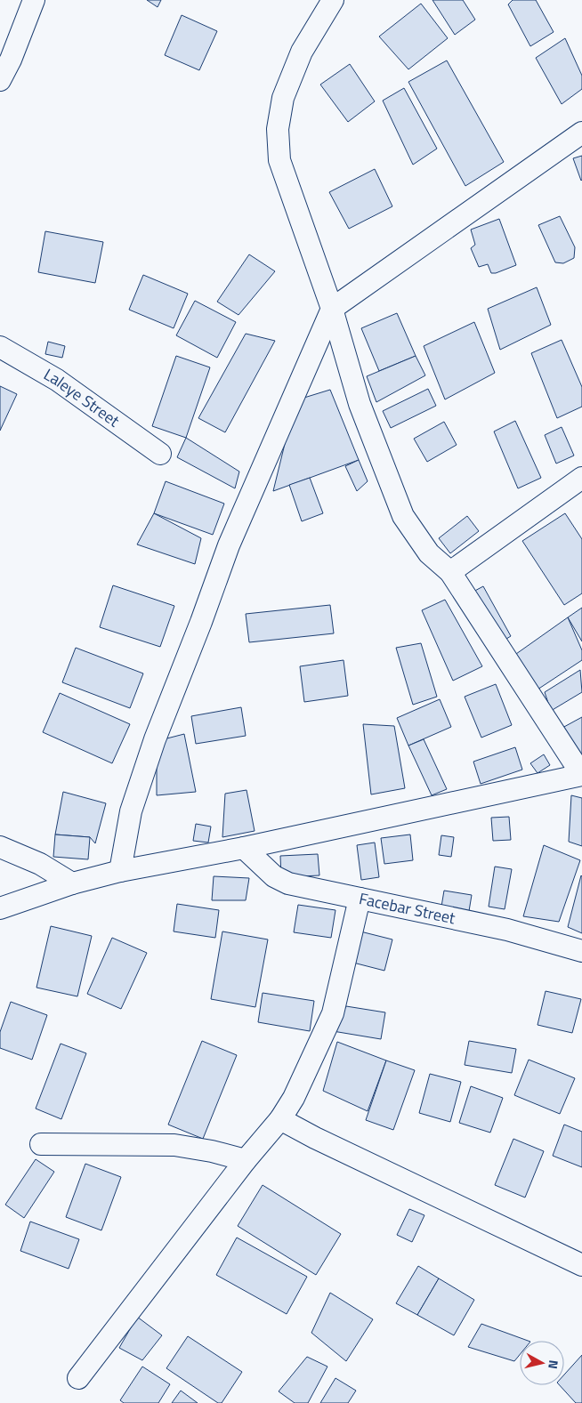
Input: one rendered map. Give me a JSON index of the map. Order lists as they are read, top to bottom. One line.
{"streets":{"street":["Laleye Street","Facebar Street"]},"north":"right"}
